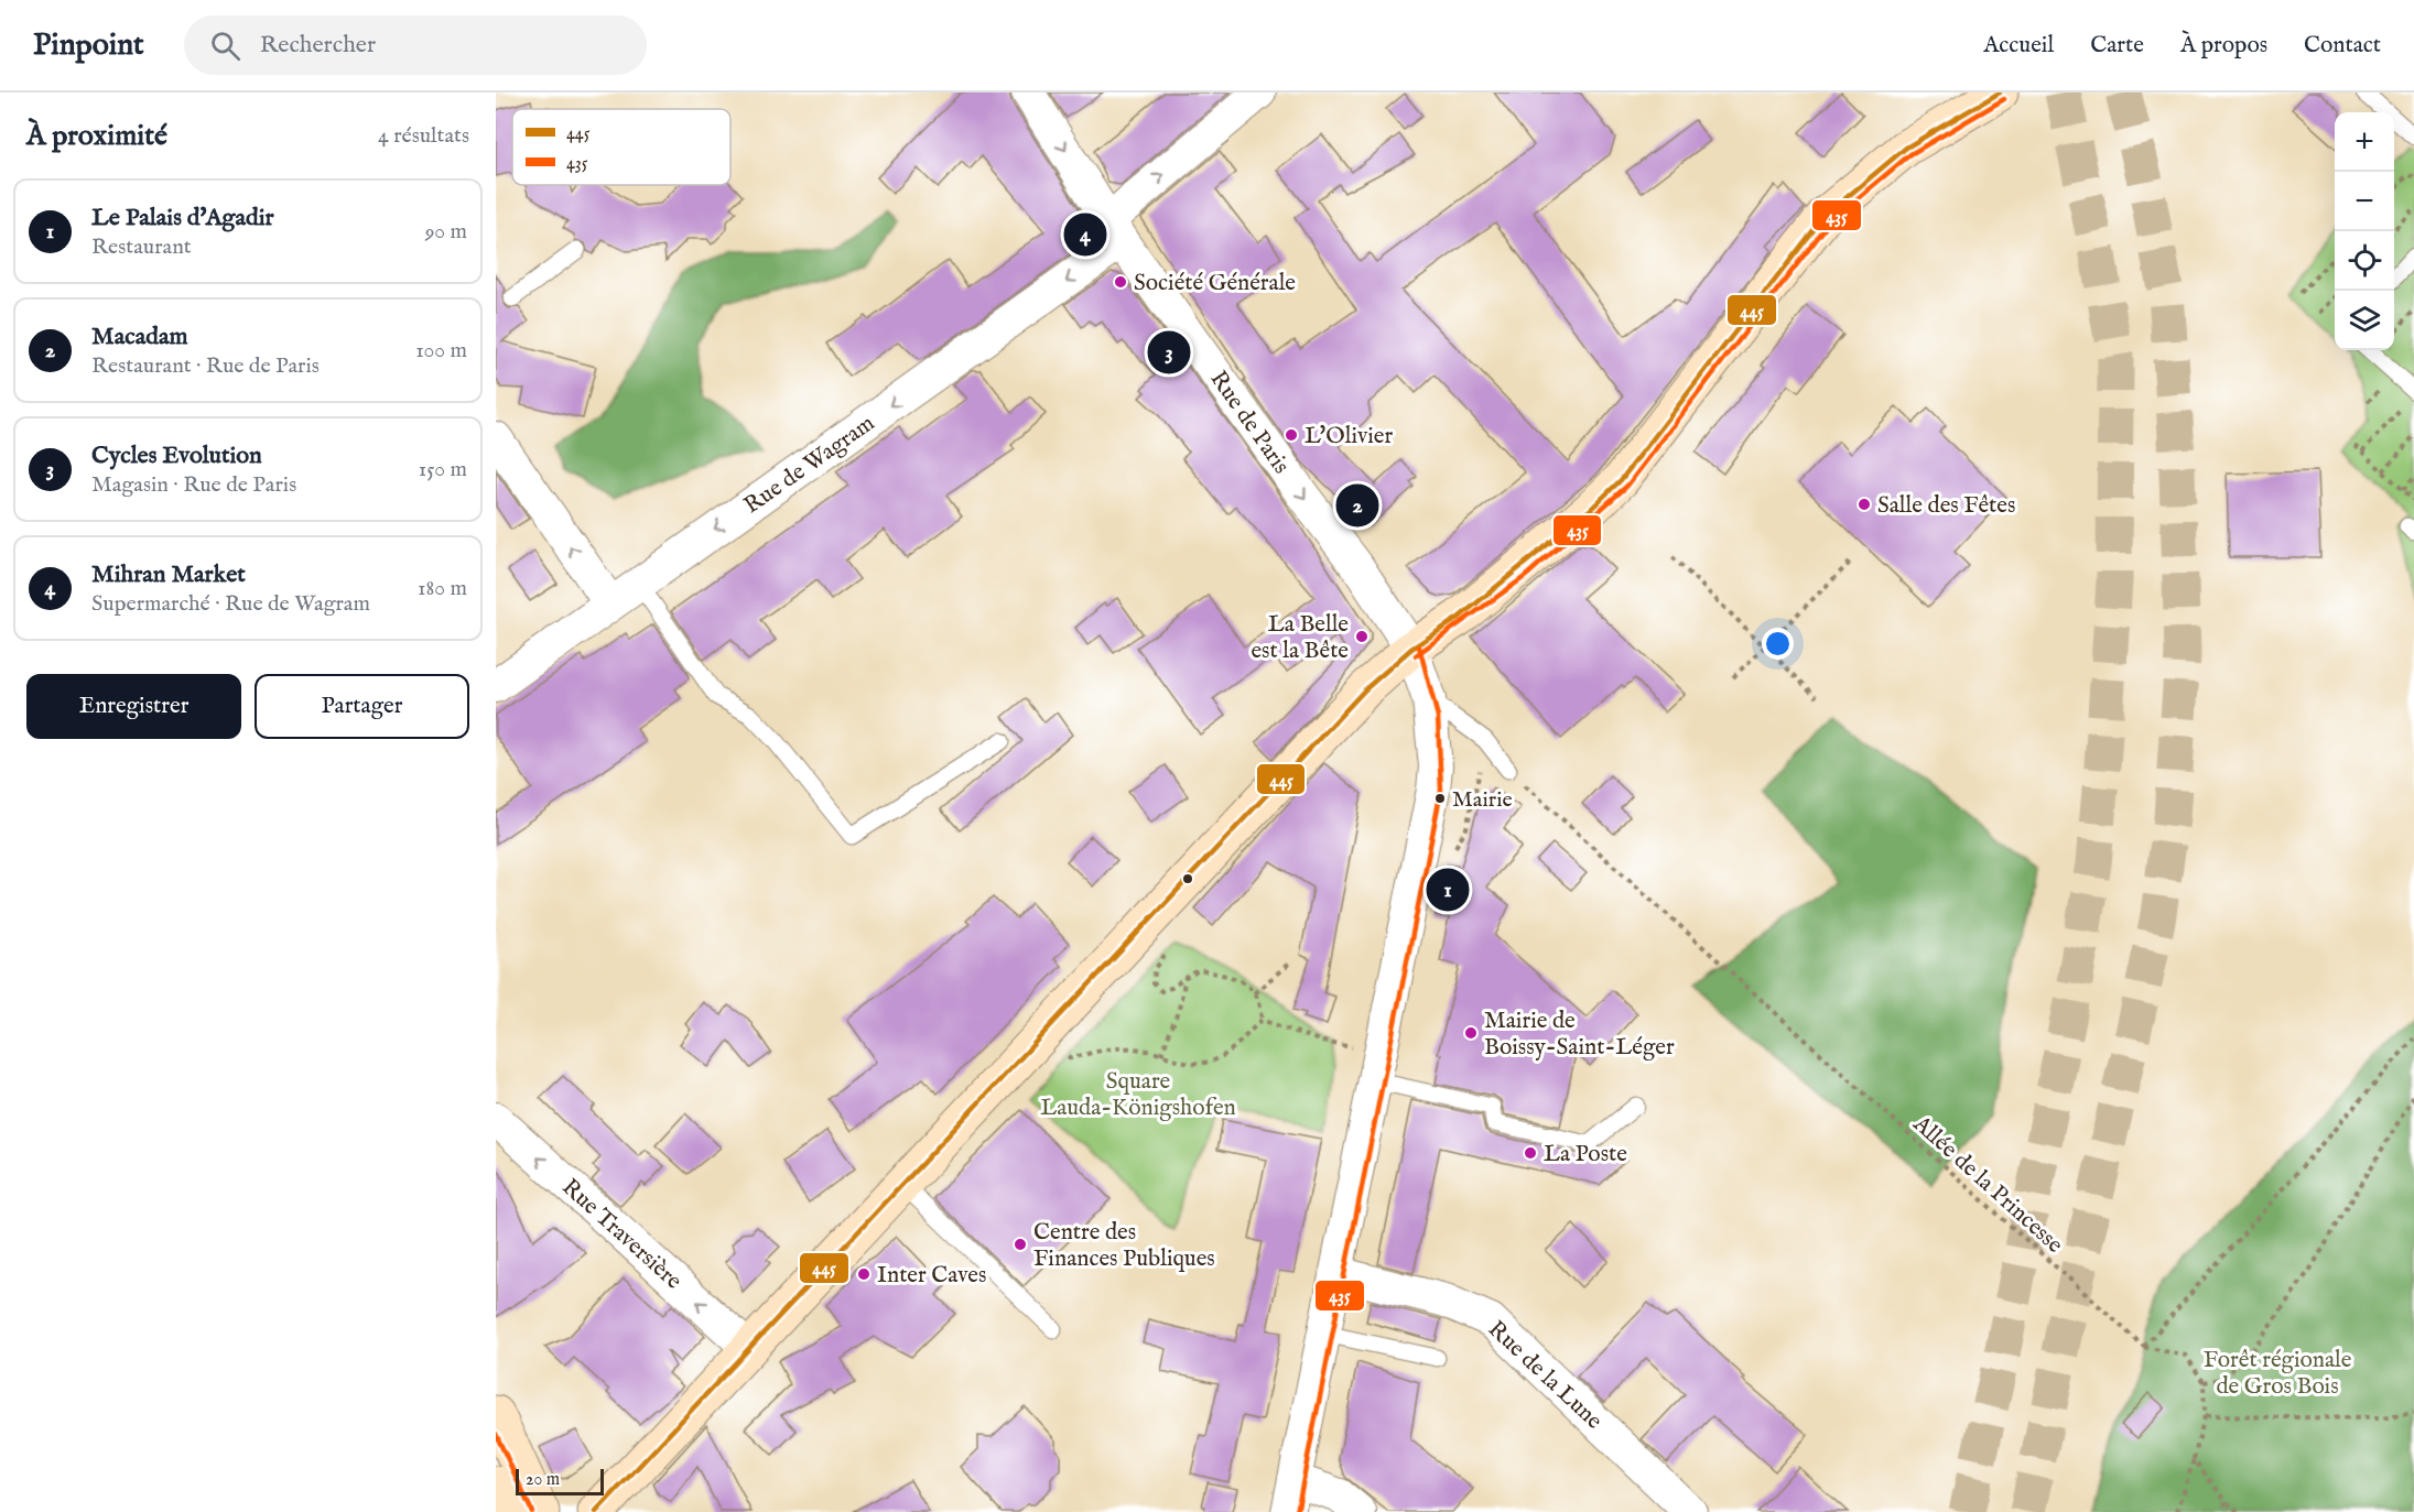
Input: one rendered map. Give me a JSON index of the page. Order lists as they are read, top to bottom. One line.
{"streets":{"street":["Rue de Paris","Rue de Wagram","Rue Traversière","Rue de la Lune"],"path":["Allée de la Princesse"]},"crossings":[["Rue de Paris","Rue de Wagram"],["Rue de Paris","Rue de la Lune"]],"one_way":["Rue de Paris","Rue Traversière"],"parks":["Square Lauda-Königshofen","Forêt régionale de Gros Bois"],"places":["Société Générale","L'Olivier","Salle des Fêtes","La Belle est la Bête","Mairie","Mairie de Boissy-Saint-Léger","La Poste","Centre des Finances Publiques","Inter Caves"],"lines":["transit line 445","transit line 435"],"legend":["445","435"],"scale_bar":"20 m","page":{"header":"Pinpoint","search":"Rechercher","nav":["Accueil","Carte","À propos","Contact"],"heading":["À proximité","4 résultats"],"map_buttons":["+","−"],"list":[{"mark":"1","name":"Le Palais d'Agadir","note":"Restaurant","value":"90 m"},{"mark":"2","name":"Macadam","note":"Restaurant · Rue de Paris","value":"100 m"},{"mark":"3","name":"Cycles Evolution","note":"Magasin · Rue de Paris","value":"150 m"},{"mark":"4","name":"Mihran Market","note":"Supermarché · Rue de Wagram","value":"180 m"}],"pins":["4","3","2","1"],"buttons":["Enregistrer","Partager"],"scale":"20 m"}}
